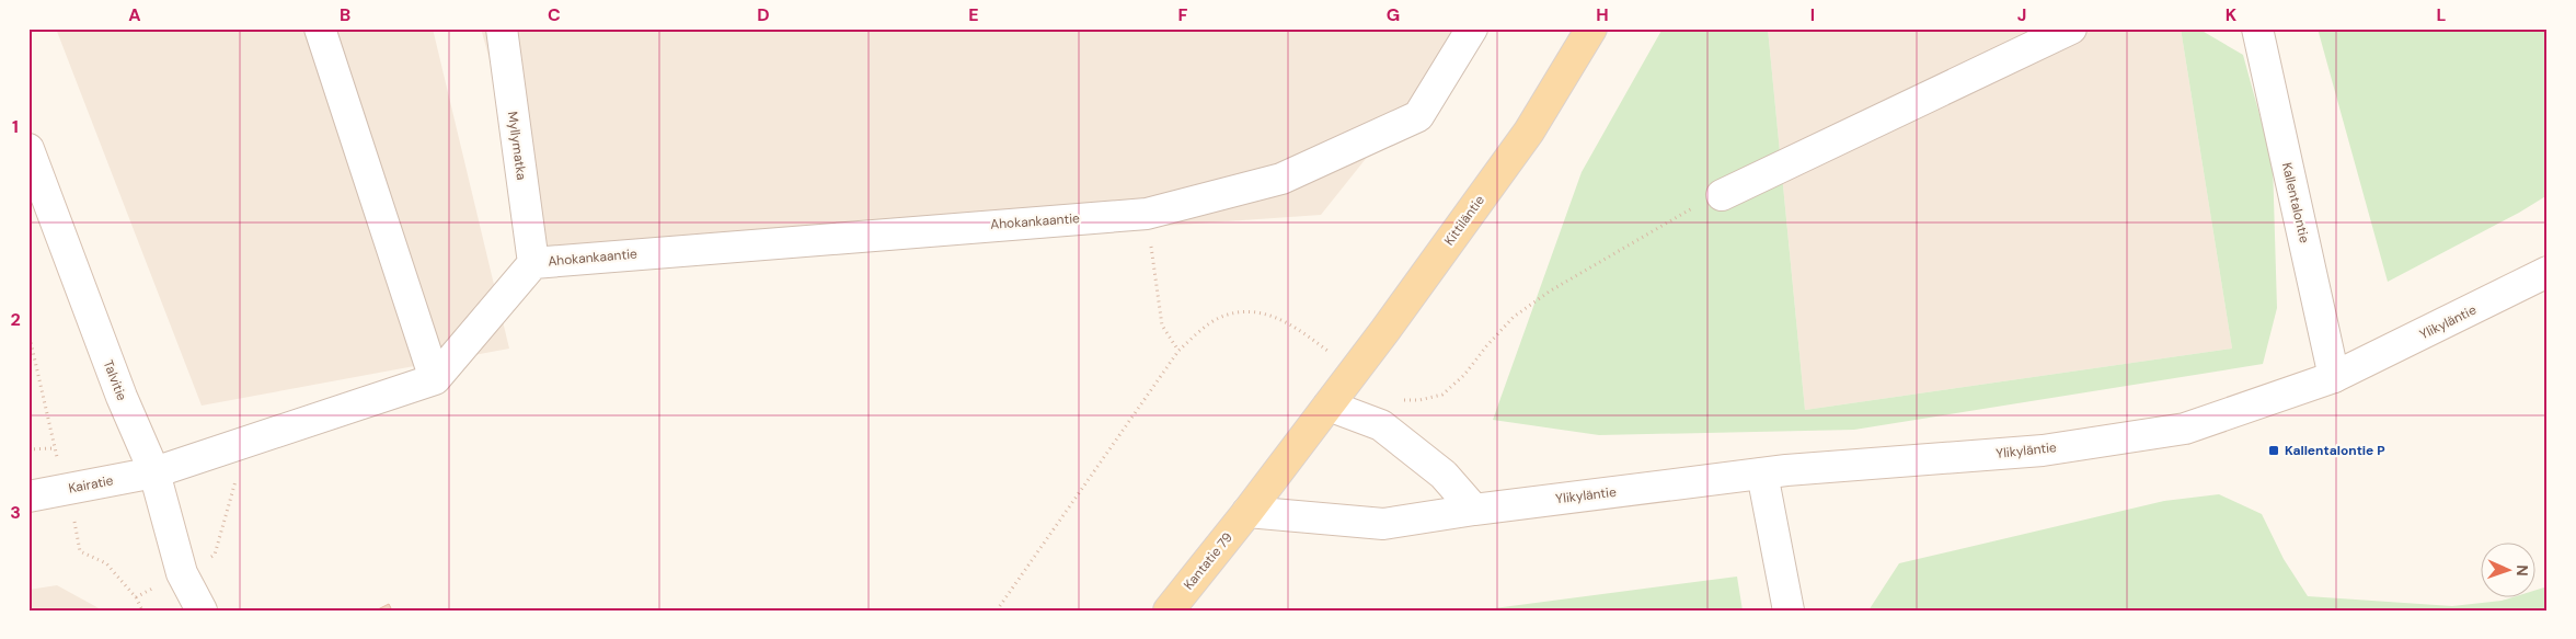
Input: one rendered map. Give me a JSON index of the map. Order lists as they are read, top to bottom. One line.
{"streets":{"main road":["Kittiläntie","Kantatie 79"],"street":["Myllymatka","Kallentalontie","Ahokankaantie","Ylikyläntie","Talvitie","Kairatie"]},"crossings":[["Myllymatka","Ahokankaantie"],["Kallentalontie","Ylikyläntie"],["Kittiläntie","Kantatie 79"],["Ylikyläntie","Kantatie 79"],["Talvitie","Kairatie"]],"places":{"transit":["Kallentalontie P"]},"north":"right","grid":{"columns":["A","B","C","D","E","F","G","H","I","J","K","L"],"rows":["1","2","3"]}}
